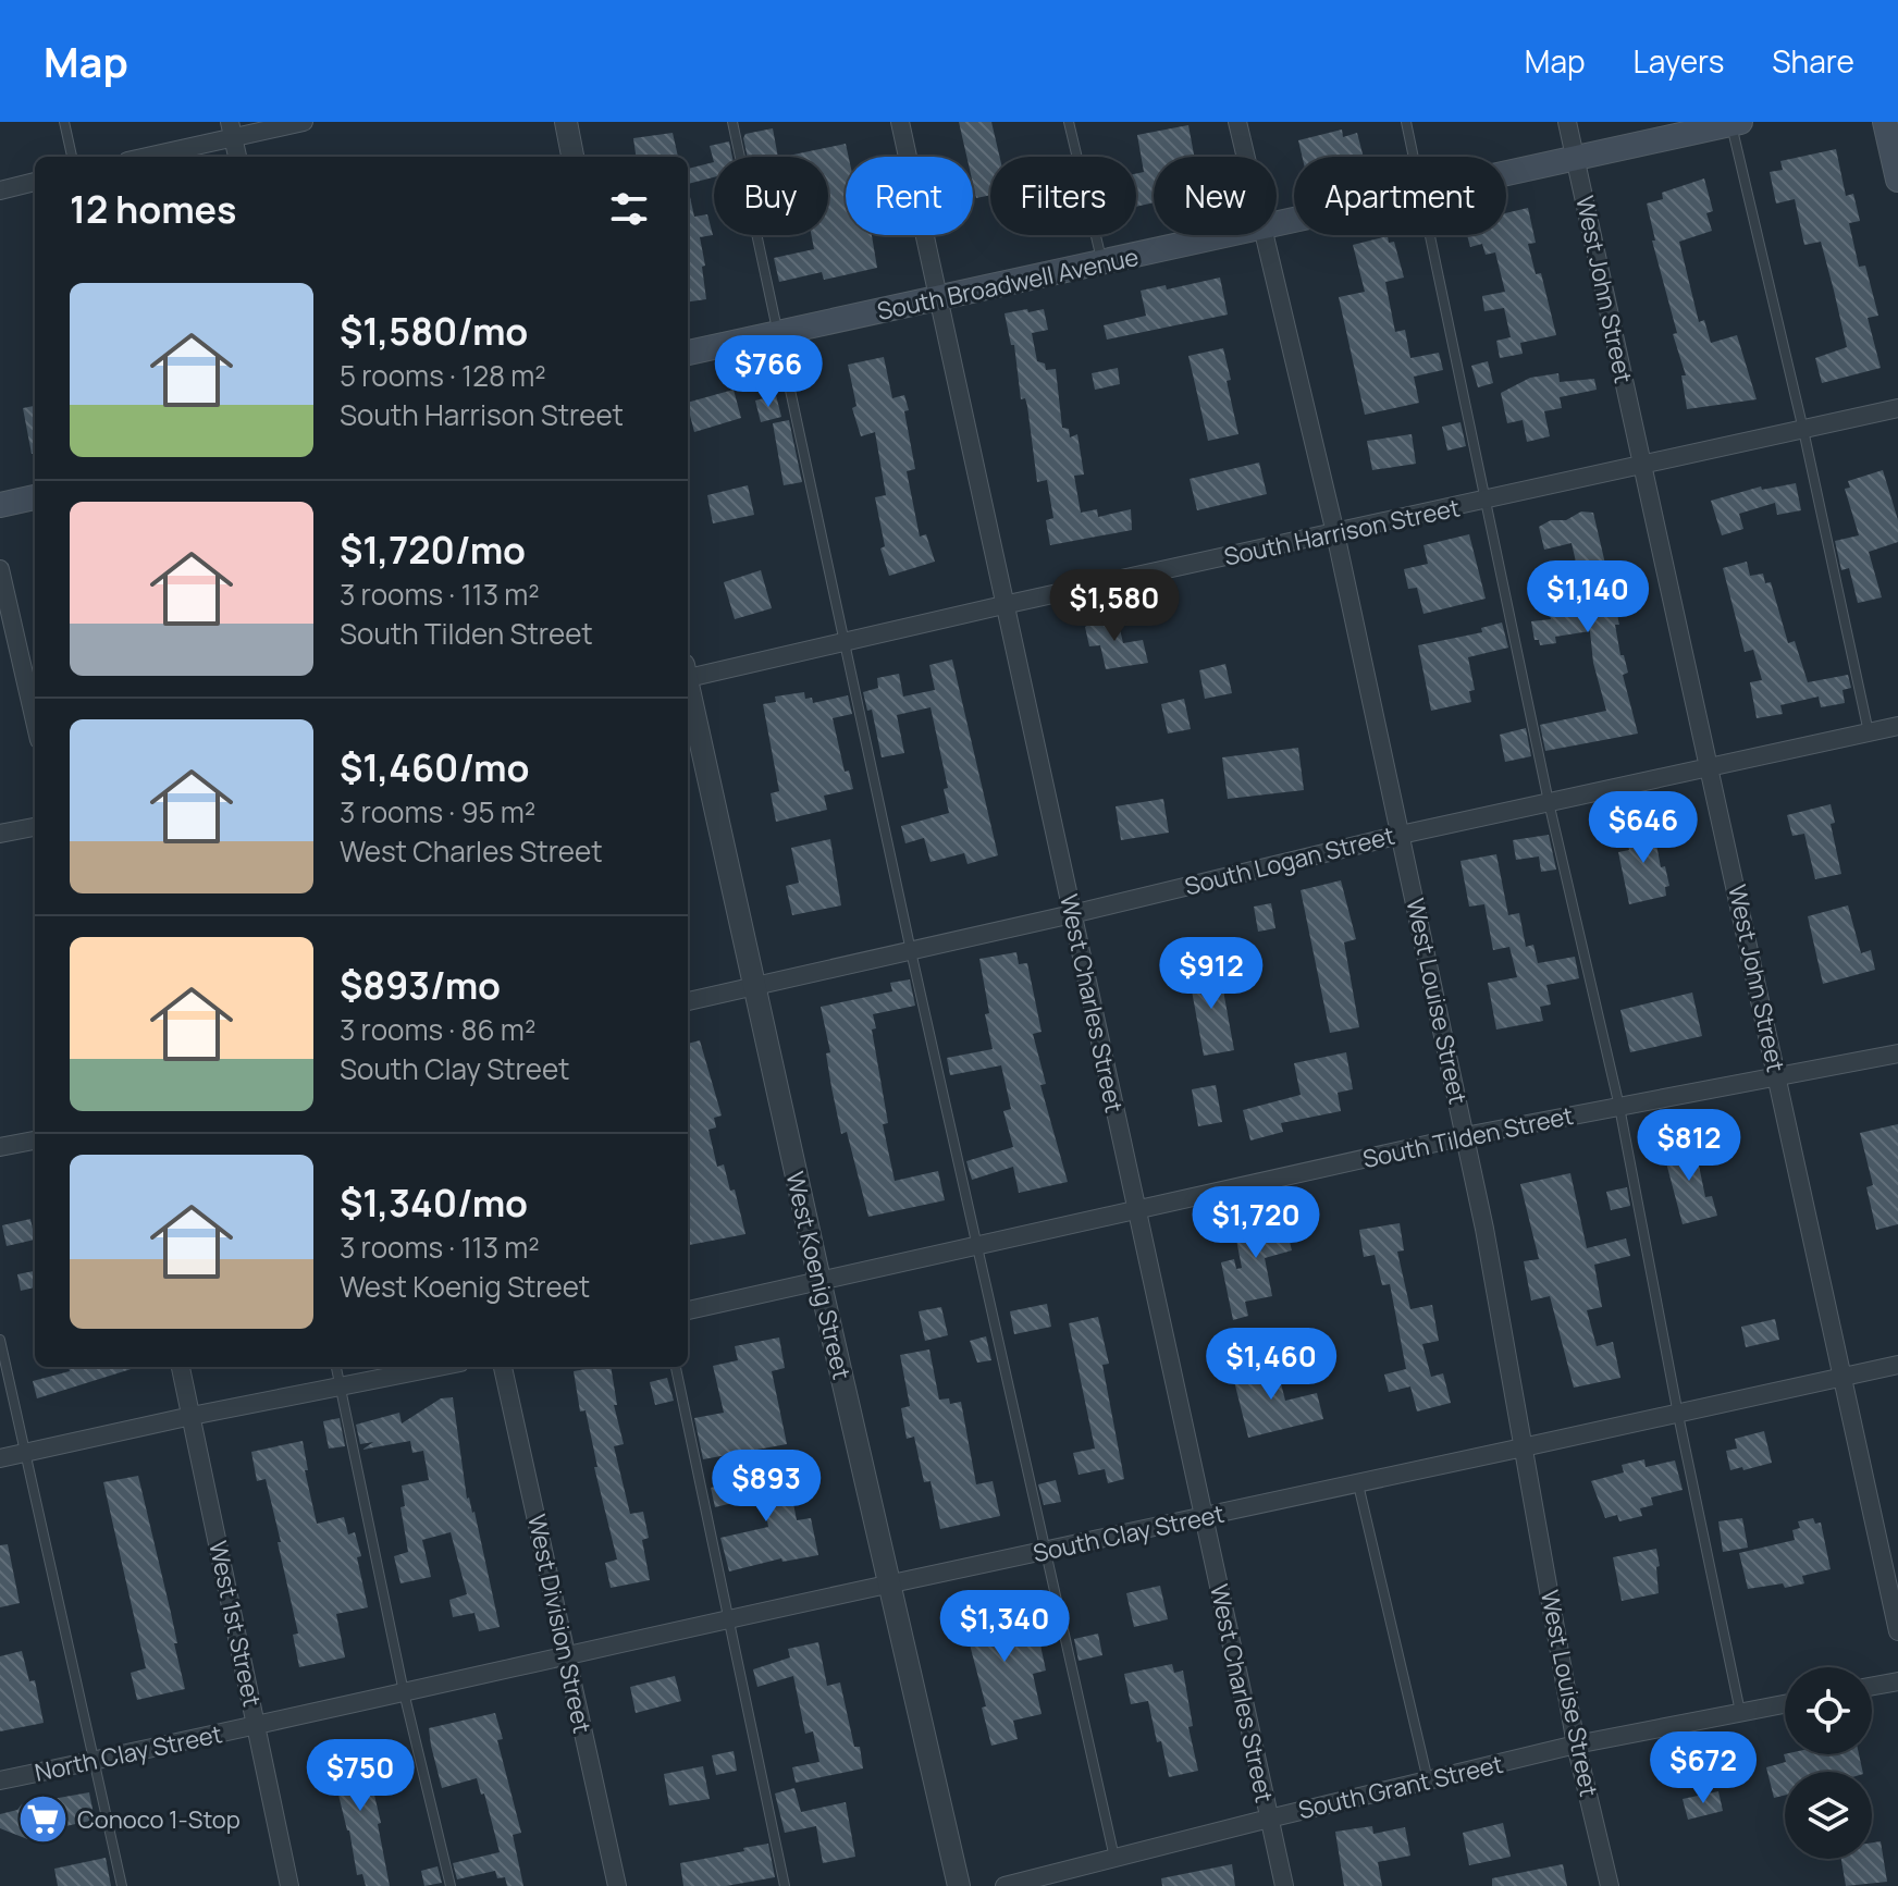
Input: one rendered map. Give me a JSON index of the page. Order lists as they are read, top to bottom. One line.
{"streets":{"main road":["South Broadwell Avenue"],"street":["West John Street","South Harrison Street","South Logan Street","West Louise Street","West Charles Street","South Tilden Street","West Koenig Street","South Clay Street","West 1st Street","West Division Street","North Clay Street","South Grant Street"]},"crossings":[["South Broadwell Avenue","West John Street"],["South Broadwell Avenue","West Charles Street"],["West John Street","South Harrison Street"],["West John Street","South Logan Street"],["West John Street","South Tilden Street"],["West John Street","South Clay Street"],["South Harrison Street","West Louise Street"],["South Harrison Street","West Charles Street"],["South Logan Street","West Louise Street"],["South Logan Street","West Charles Street"],["South Logan Street","West Koenig Street"],["West Louise Street","South Tilden Street"],["West Louise Street","South Clay Street"],["West Louise Street","South Grant Street"],["West Charles Street","South Tilden Street"],["West Charles Street","South Clay Street"],["West Charles Street","South Grant Street"],["South Tilden Street","West Koenig Street"],["West Koenig Street","South Clay Street"],["South Clay Street","West 1st Street"],["South Clay Street","West Division Street"],["South Clay Street","North Clay Street"],["West 1st Street","North Clay Street"]],"places":{"supermarket":["Conoco 1-Stop"]},"page":{"header":"Map","nav":["Map","Layers","Share"],"chip":["Buy","Rent","Filters","New","Apartment"],"heading":"12 homes","list":[{"name":"$1,580/mo","note":"5 rooms · 128 m² · South Harrison Street"},{"name":"$1,720/mo","note":"3 rooms · 113 m² · South Tilden Street"},{"name":"$1,460/mo","note":"3 rooms · 95 m² · West Charles Street"},{"name":"$893/mo","note":"3 rooms · 86 m² · South Clay Street"},{"name":"$1,340/mo","note":"3 rooms · 113 m² · West Koenig Street"}],"price":["$766","$1,140","$1,580","$646","$912","$812","$1,720","$1,460","$893","$1,340","$672","$750"]}}
